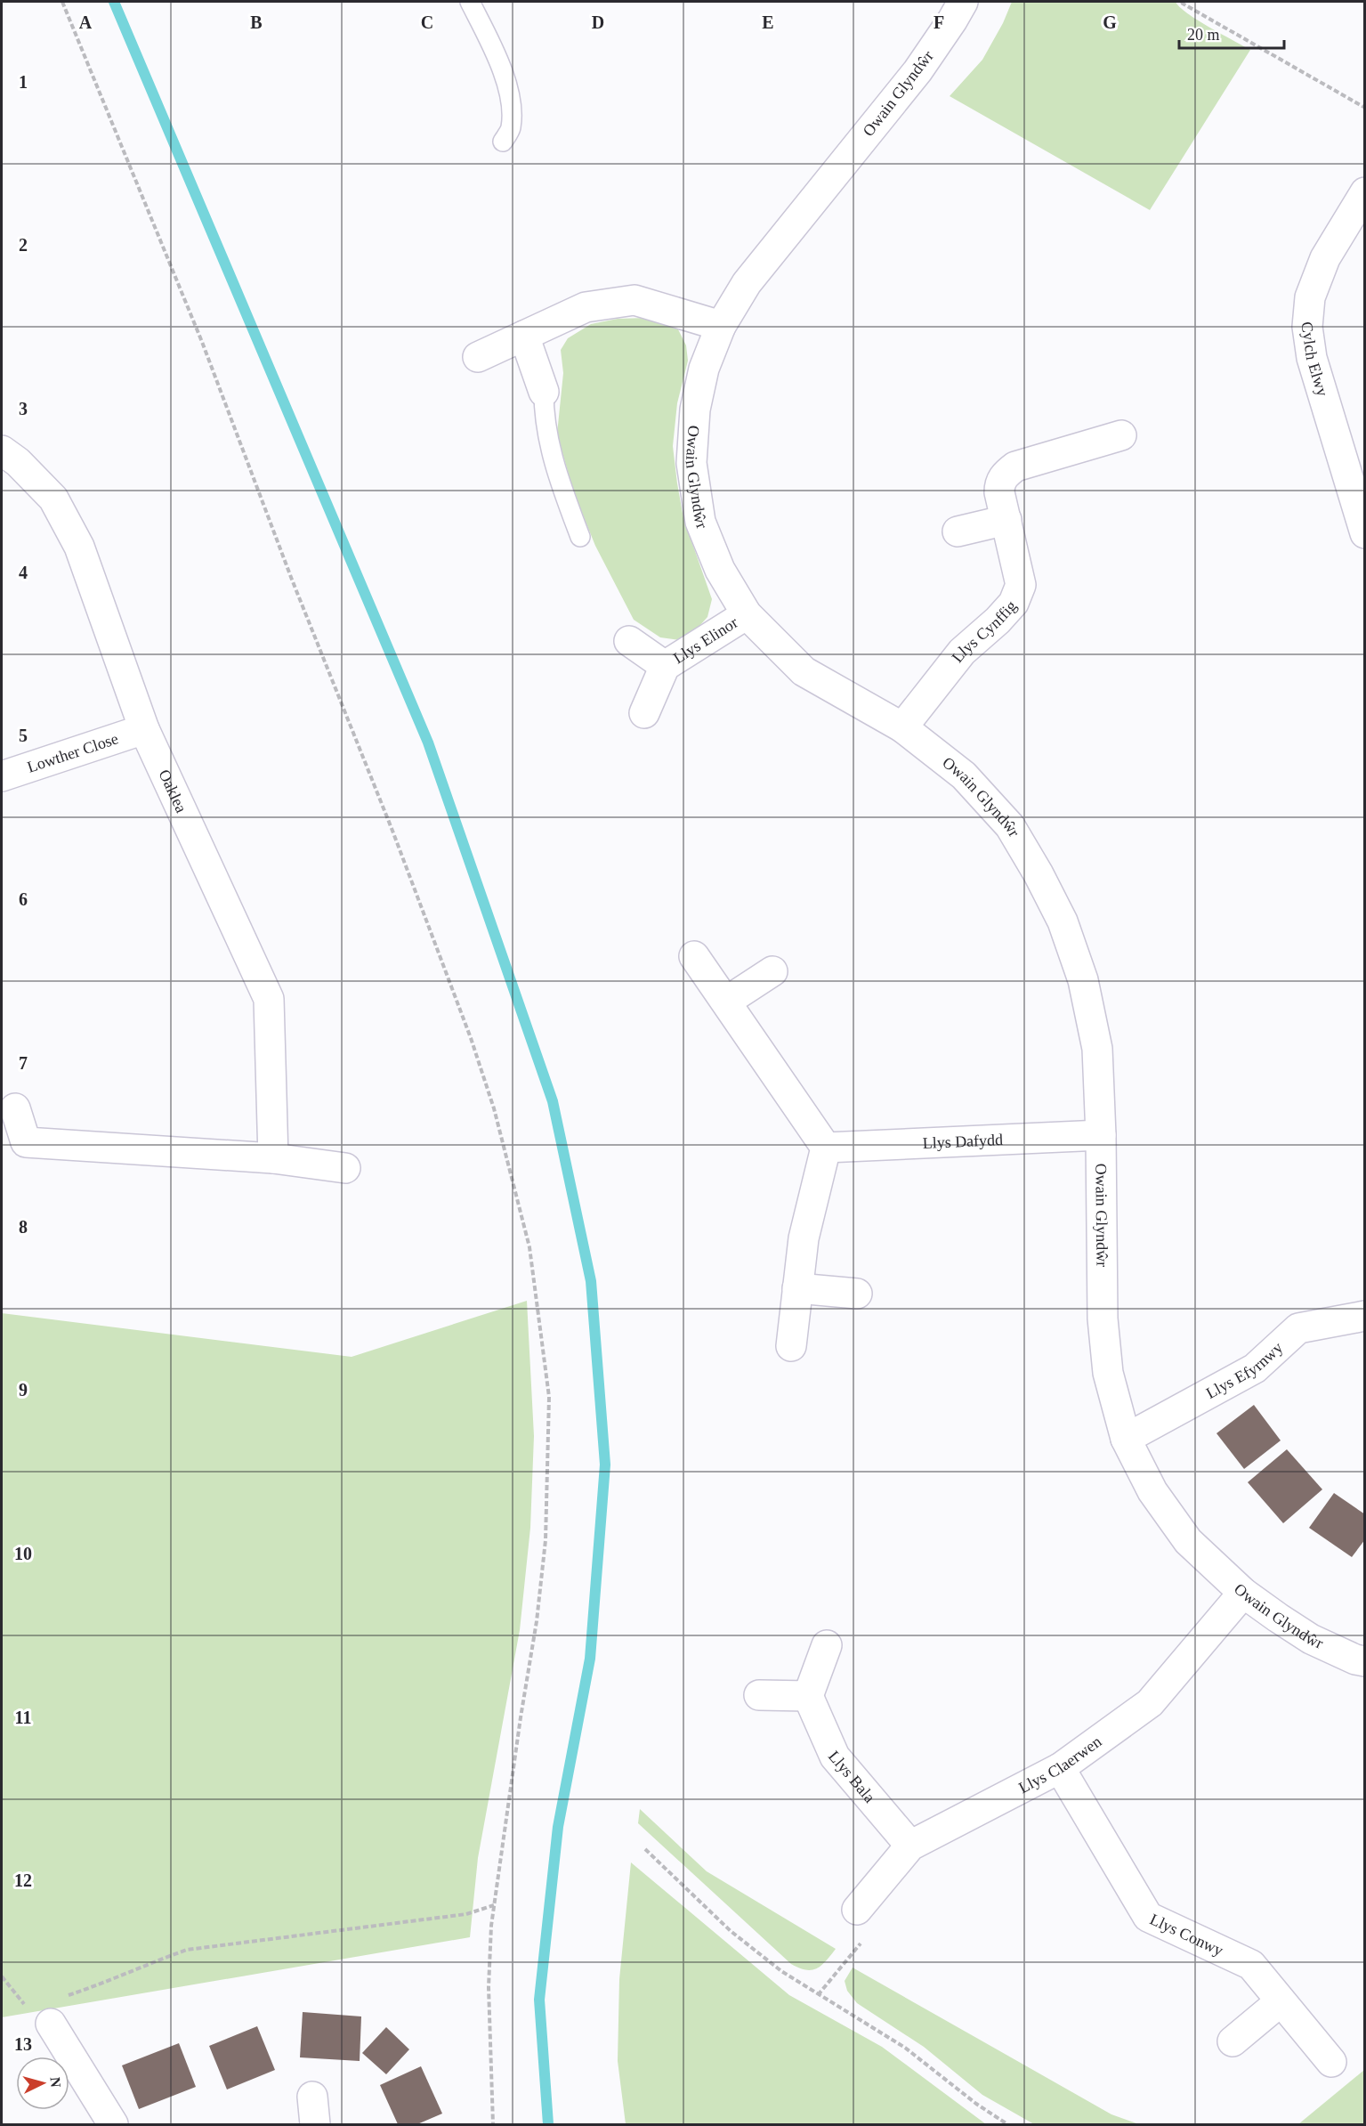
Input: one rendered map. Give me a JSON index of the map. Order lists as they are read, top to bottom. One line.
{"streets":{"street":["Owain Glyndŵr","Cylch Elwy","Llys Cynffig","Llys Elinor","Lowther Close","Oaklea","Llys Dafydd","Llys Efyrnwy","Llys Claerwen","Llys Bala","Llys Conwy"]},"crossings":[["Owain Glyndŵr","Llys Cynffig"],["Owain Glyndŵr","Llys Elinor"],["Owain Glyndŵr","Llys Dafydd"],["Owain Glyndŵr","Llys Efyrnwy"],["Owain Glyndŵr","Llys Claerwen"],["Lowther Close","Oaklea"],["Llys Claerwen","Llys Bala"],["Llys Claerwen","Llys Conwy"]],"scale_bar":"20 m","north":"right","grid":{"columns":["A","B","C","D","E","F","G"],"rows":["1","2","3","4","5","6","7","8","9","10","11","12","13"]}}
